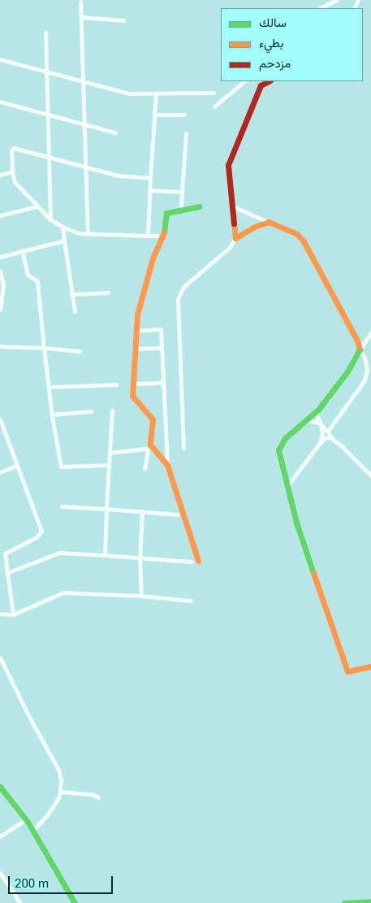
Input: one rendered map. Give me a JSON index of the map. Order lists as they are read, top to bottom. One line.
{"legend":["سالك","بطيء","مزدحم"],"scale_bar":"200 m"}
